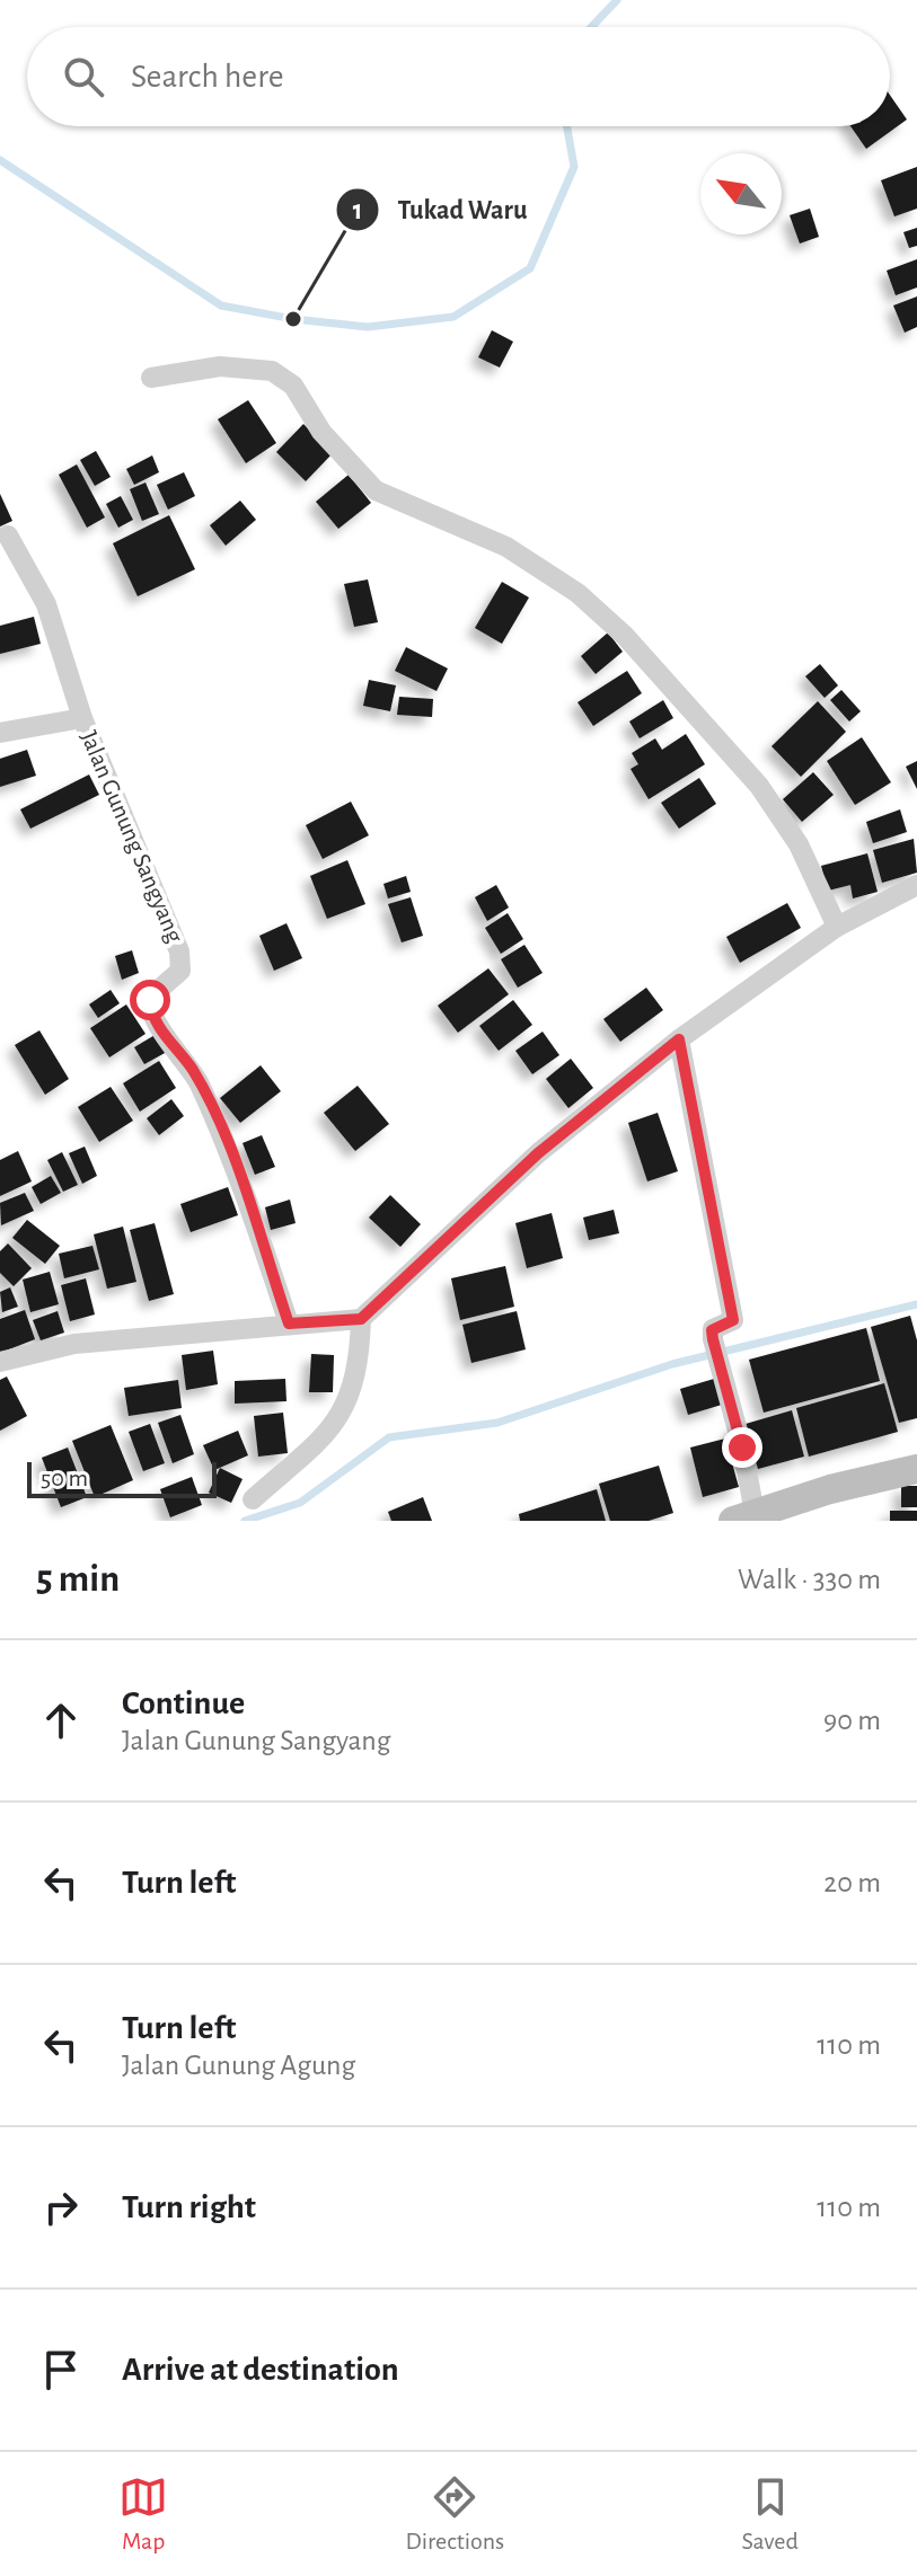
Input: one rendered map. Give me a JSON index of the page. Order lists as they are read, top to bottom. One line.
{"streets":{"street":["Jalan Gunung Sangyang"]},"places":["Tukad Waru"],"scale_bar":"50 m","north":"top left","page":{"search":"Search here","scale":"50 m","heading":["5 min","Walk · 330 m"],"list":[["Continue","Jalan Gunung Sangyang","90 m"],["Turn left","20 m"],["Turn left","Jalan Gunung Agung","110 m"],["Turn right","110 m"],"Arrive at destination"],"nav":["Map","Directions","Saved"]}}
